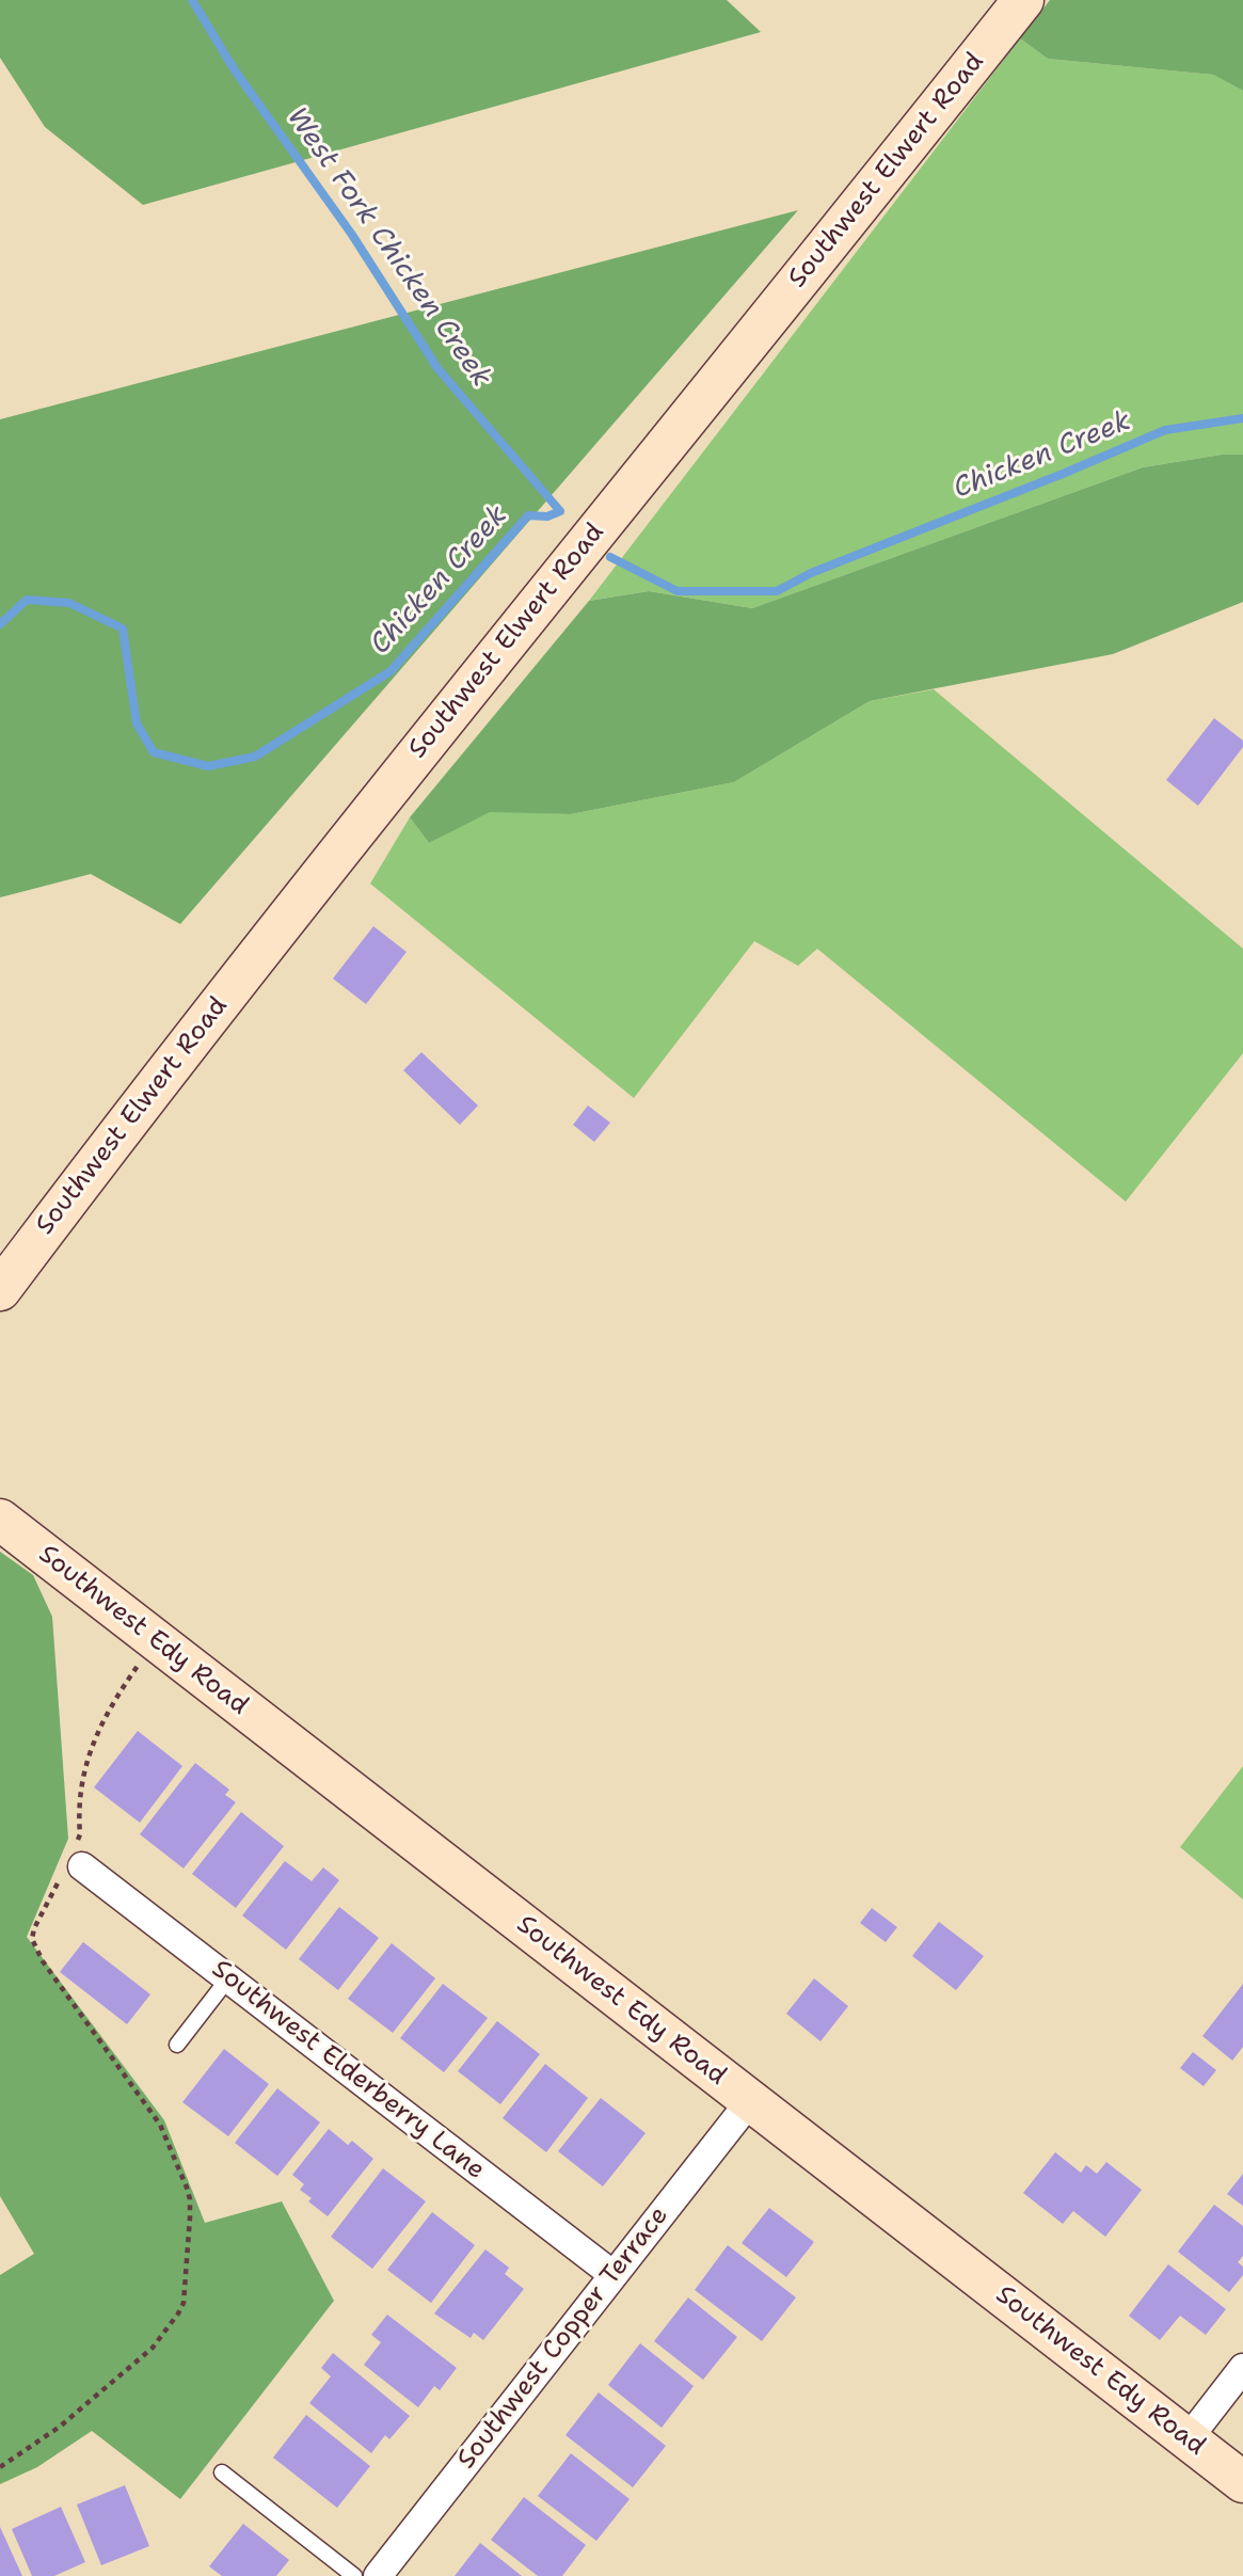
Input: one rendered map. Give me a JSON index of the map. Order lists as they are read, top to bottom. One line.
{"streets":{"main road":["Southwest Elwert Road","Southwest Edy Road"],"street":["Southwest Elderberry Lane","Southwest Copper Terrace"]},"crossings":[["Southwest Edy Road","Southwest Copper Terrace"],["Southwest Elderberry Lane","Southwest Copper Terrace"]],"water":["West Fork Chicken Creek","Chicken Creek"]}
